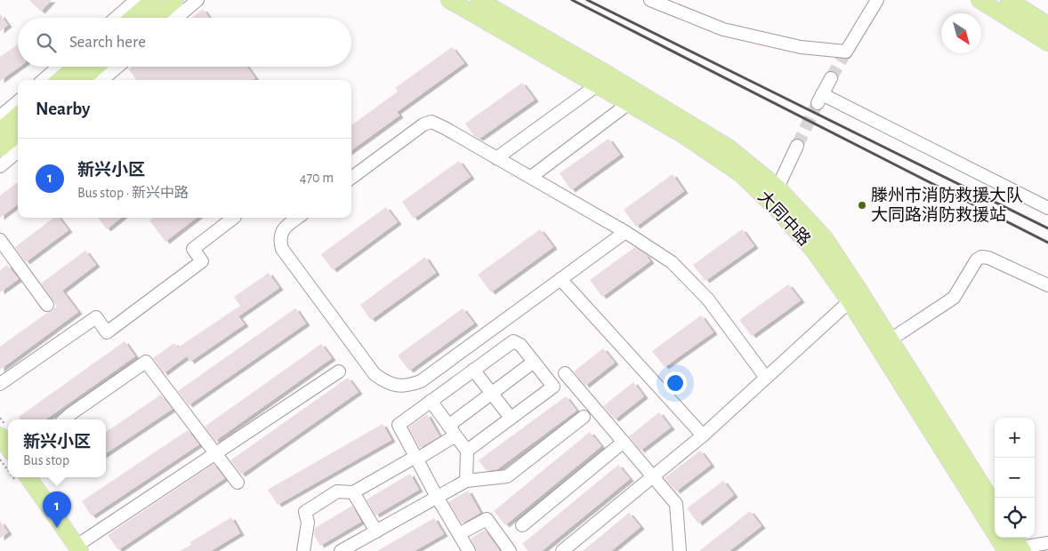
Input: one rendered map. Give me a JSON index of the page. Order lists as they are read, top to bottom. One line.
{"streets":{"main road":["大同中路"]},"places":["滕州市消防救援大队 大同路消防救援站"],"north":"bottom right","page":{"search":"Search here","heading":"Nearby","list":[{"mark":"1","name":"新兴小区","note":"Bus stop · 新兴中路","value":"470 m"}],"map_buttons":["+","−"],"popup":["新兴小区","Bus stop"],"pins":"1"}}
